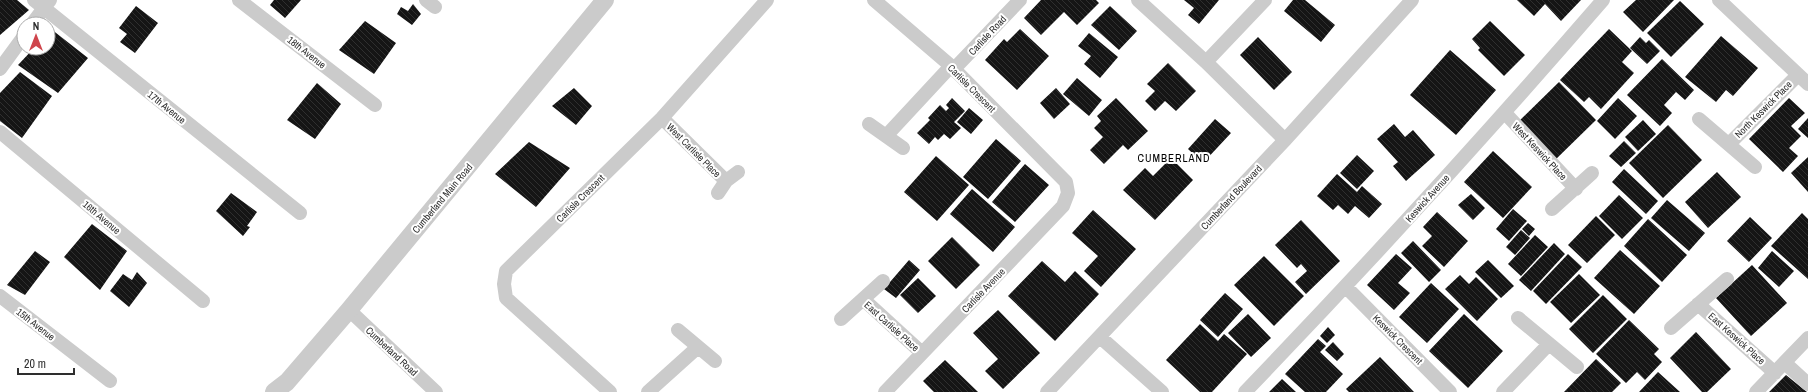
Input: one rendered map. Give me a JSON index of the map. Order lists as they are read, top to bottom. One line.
{"streets":{"street":["Carlisle Road","18th Avenue","Carlisle Crescent","17th Avenue","North Keswick Place","West Carlisle Place","West Keswick Place","Cumberland Boulevard","Cumberland Main Road","Keswick Avenue","16th Avenue","Carlisle Avenue","15th Avenue","East Carlisle Place","East Keswick Place","Keswick Crescent","Cumberland Road"]},"crossings":[["Carlisle Road","Carlisle Crescent"],["Carlisle Crescent","West Carlisle Place"],["Carlisle Crescent","Carlisle Avenue"],["West Keswick Place","Keswick Avenue"],["Cumberland Main Road","Cumberland Road"],["Keswick Avenue","Keswick Crescent"],["Carlisle Avenue","East Carlisle Place"]],"districts":["CUMBERLAND"],"scale_bar":"20 m","north":"top"}
